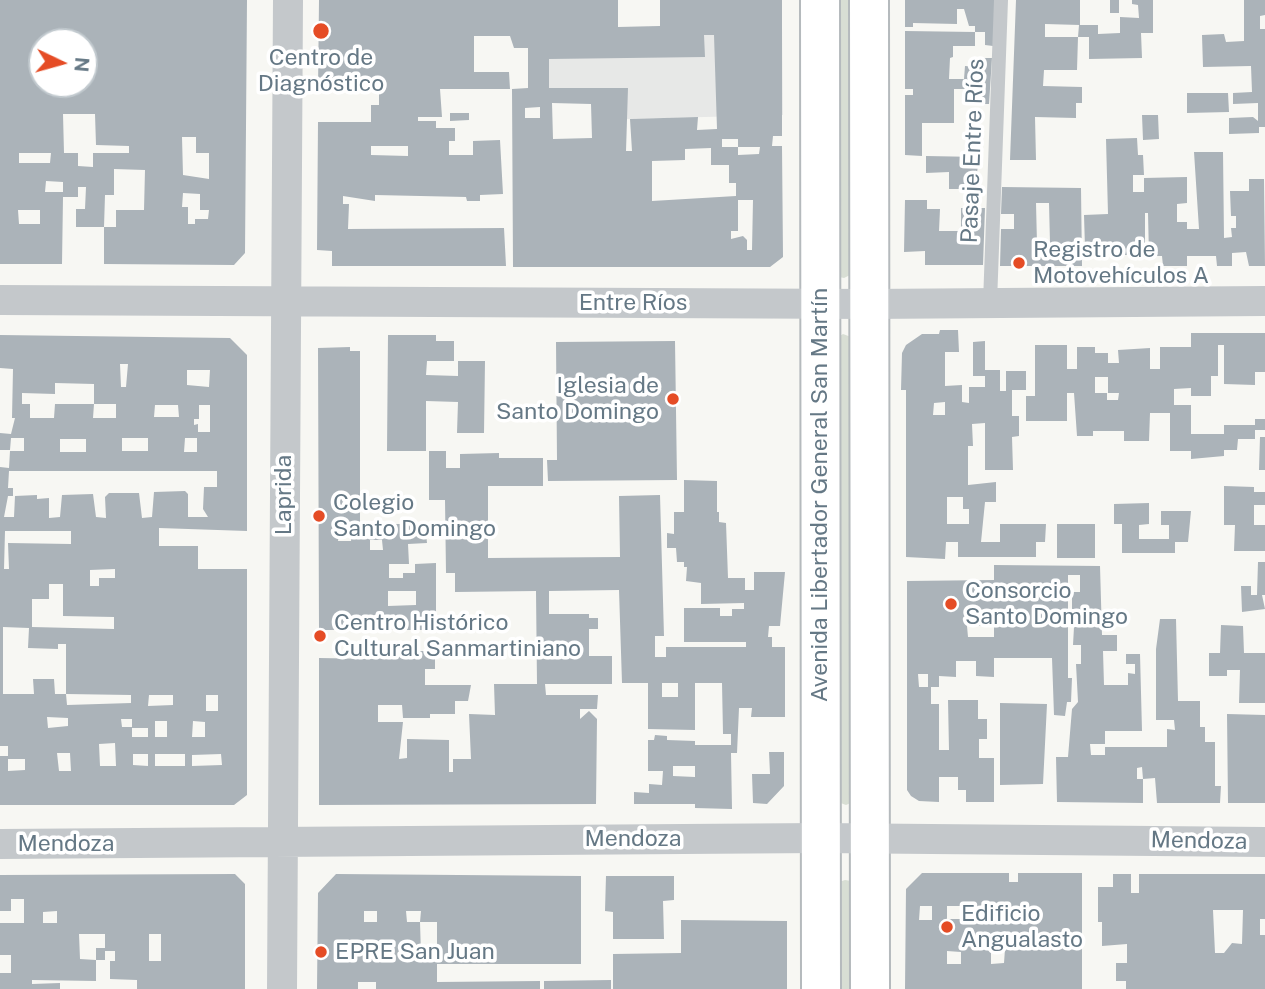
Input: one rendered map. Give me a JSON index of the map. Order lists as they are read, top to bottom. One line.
{"streets":{"main road":["Avenida Libertador General San Martín"],"street":["Entre Ríos","Laprida","Mendoza"],"lane":["Pasaje Entre Ríos"]},"crossings":[["Pasaje Entre Ríos","Entre Ríos"],["Entre Ríos","Laprida"],["Entre Ríos","Avenida Libertador General San Martín"],["Laprida","Mendoza"],["Avenida Libertador General San Martín","Mendoza"]],"places":["Centro de Diagnóstico","Registro de Motovehículos A","Iglesia de Santo Domingo","Colegio Santo Domingo","Consorcio Santo Domingo","Centro Histórico Cultural Sanmartiniano","Edificio Angualasto","EPRE San Juan"],"north":"right"}
